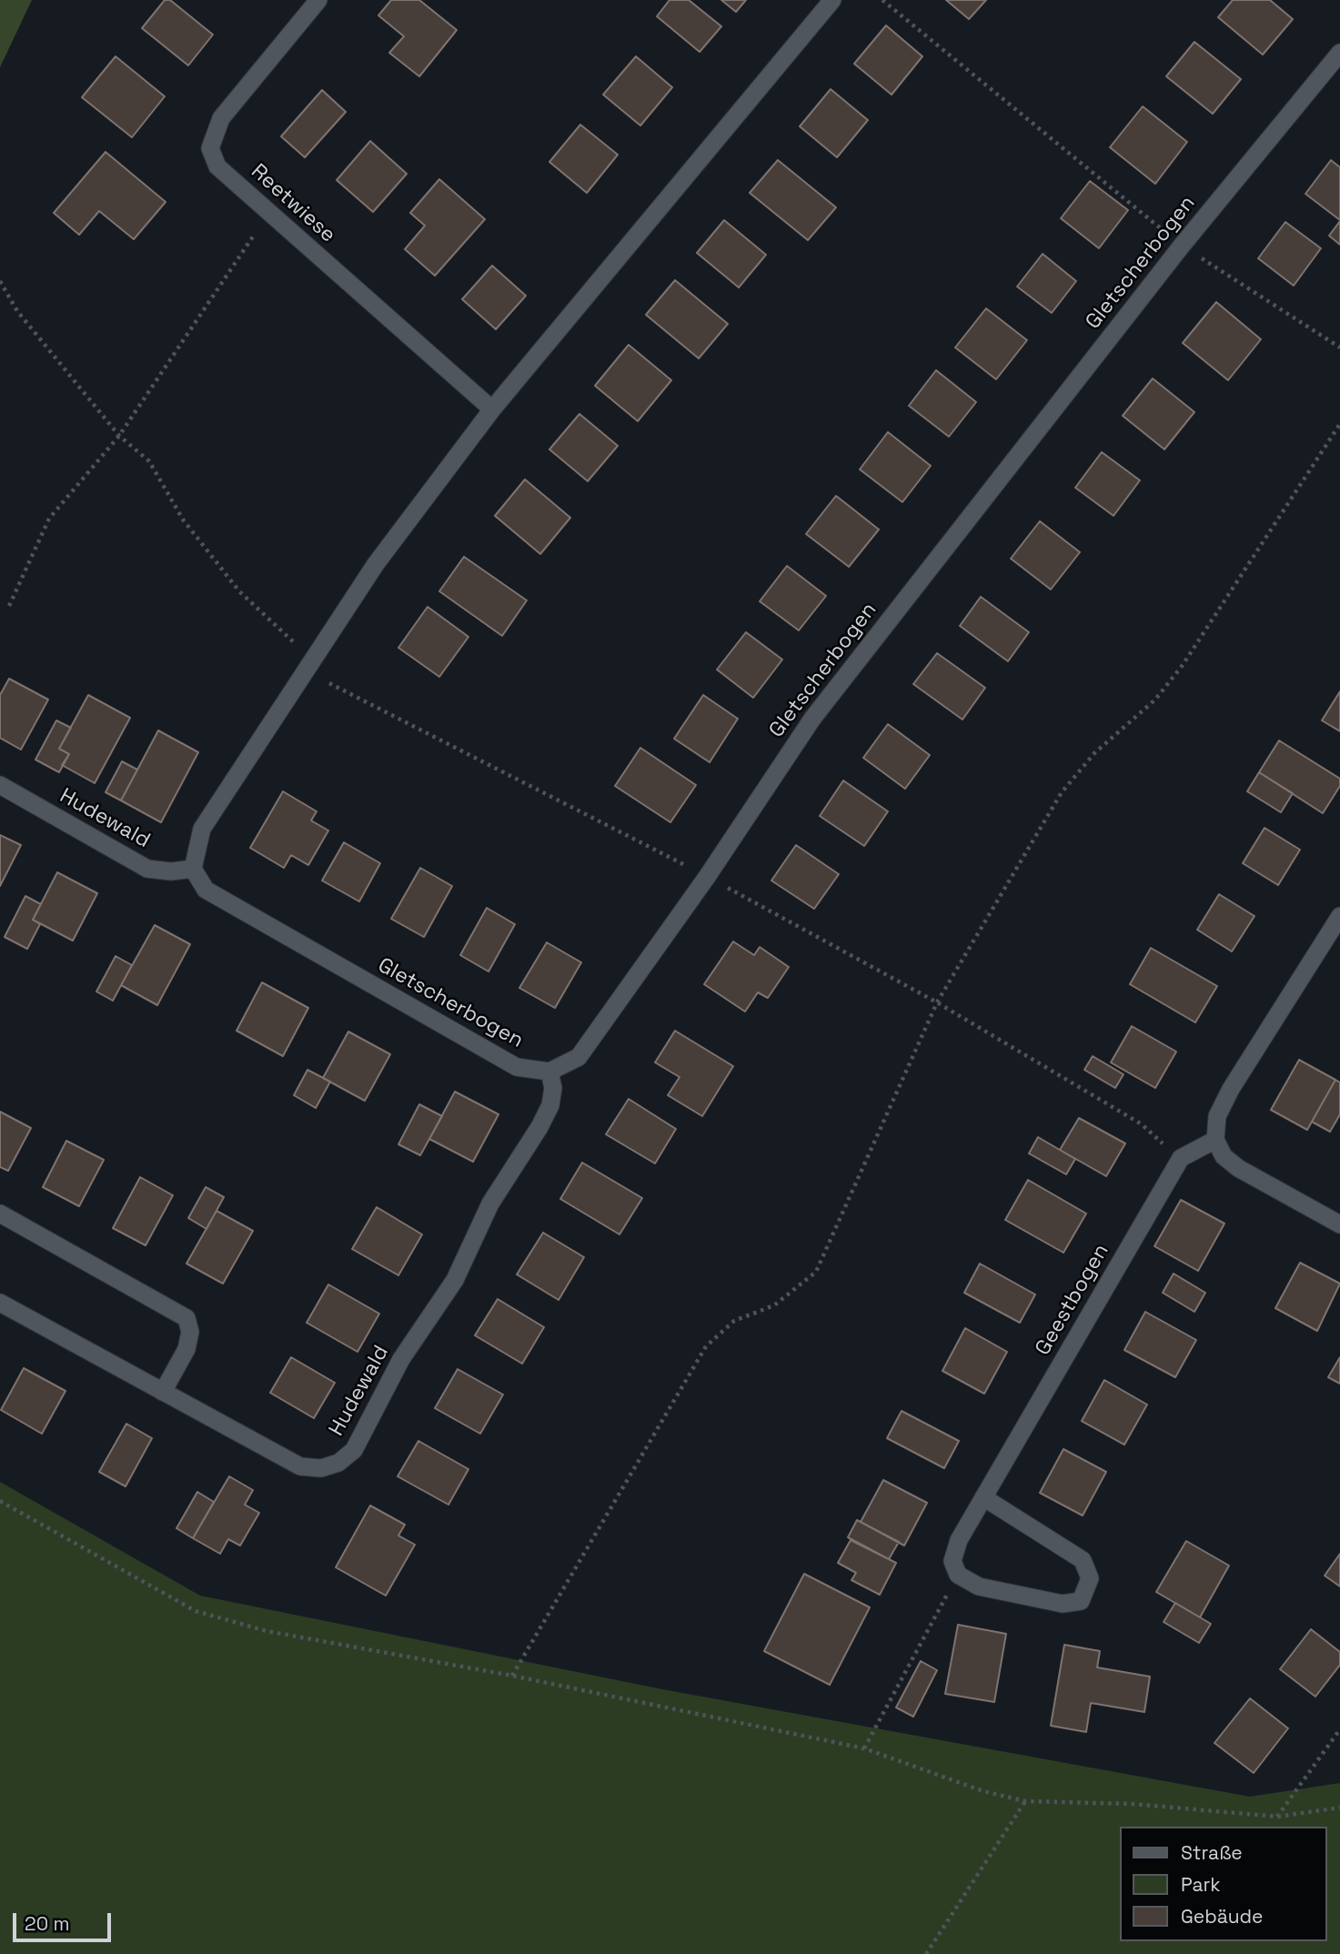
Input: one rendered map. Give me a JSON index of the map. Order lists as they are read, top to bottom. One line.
{"streets":{"street":["Reetwiese","Gletscherbogen","Hudewald","Geestbogen"]},"crossings":[["Gletscherbogen","Hudewald"]],"legend":["Straße","Park","Gebäude"],"scale_bar":"20 m"}
